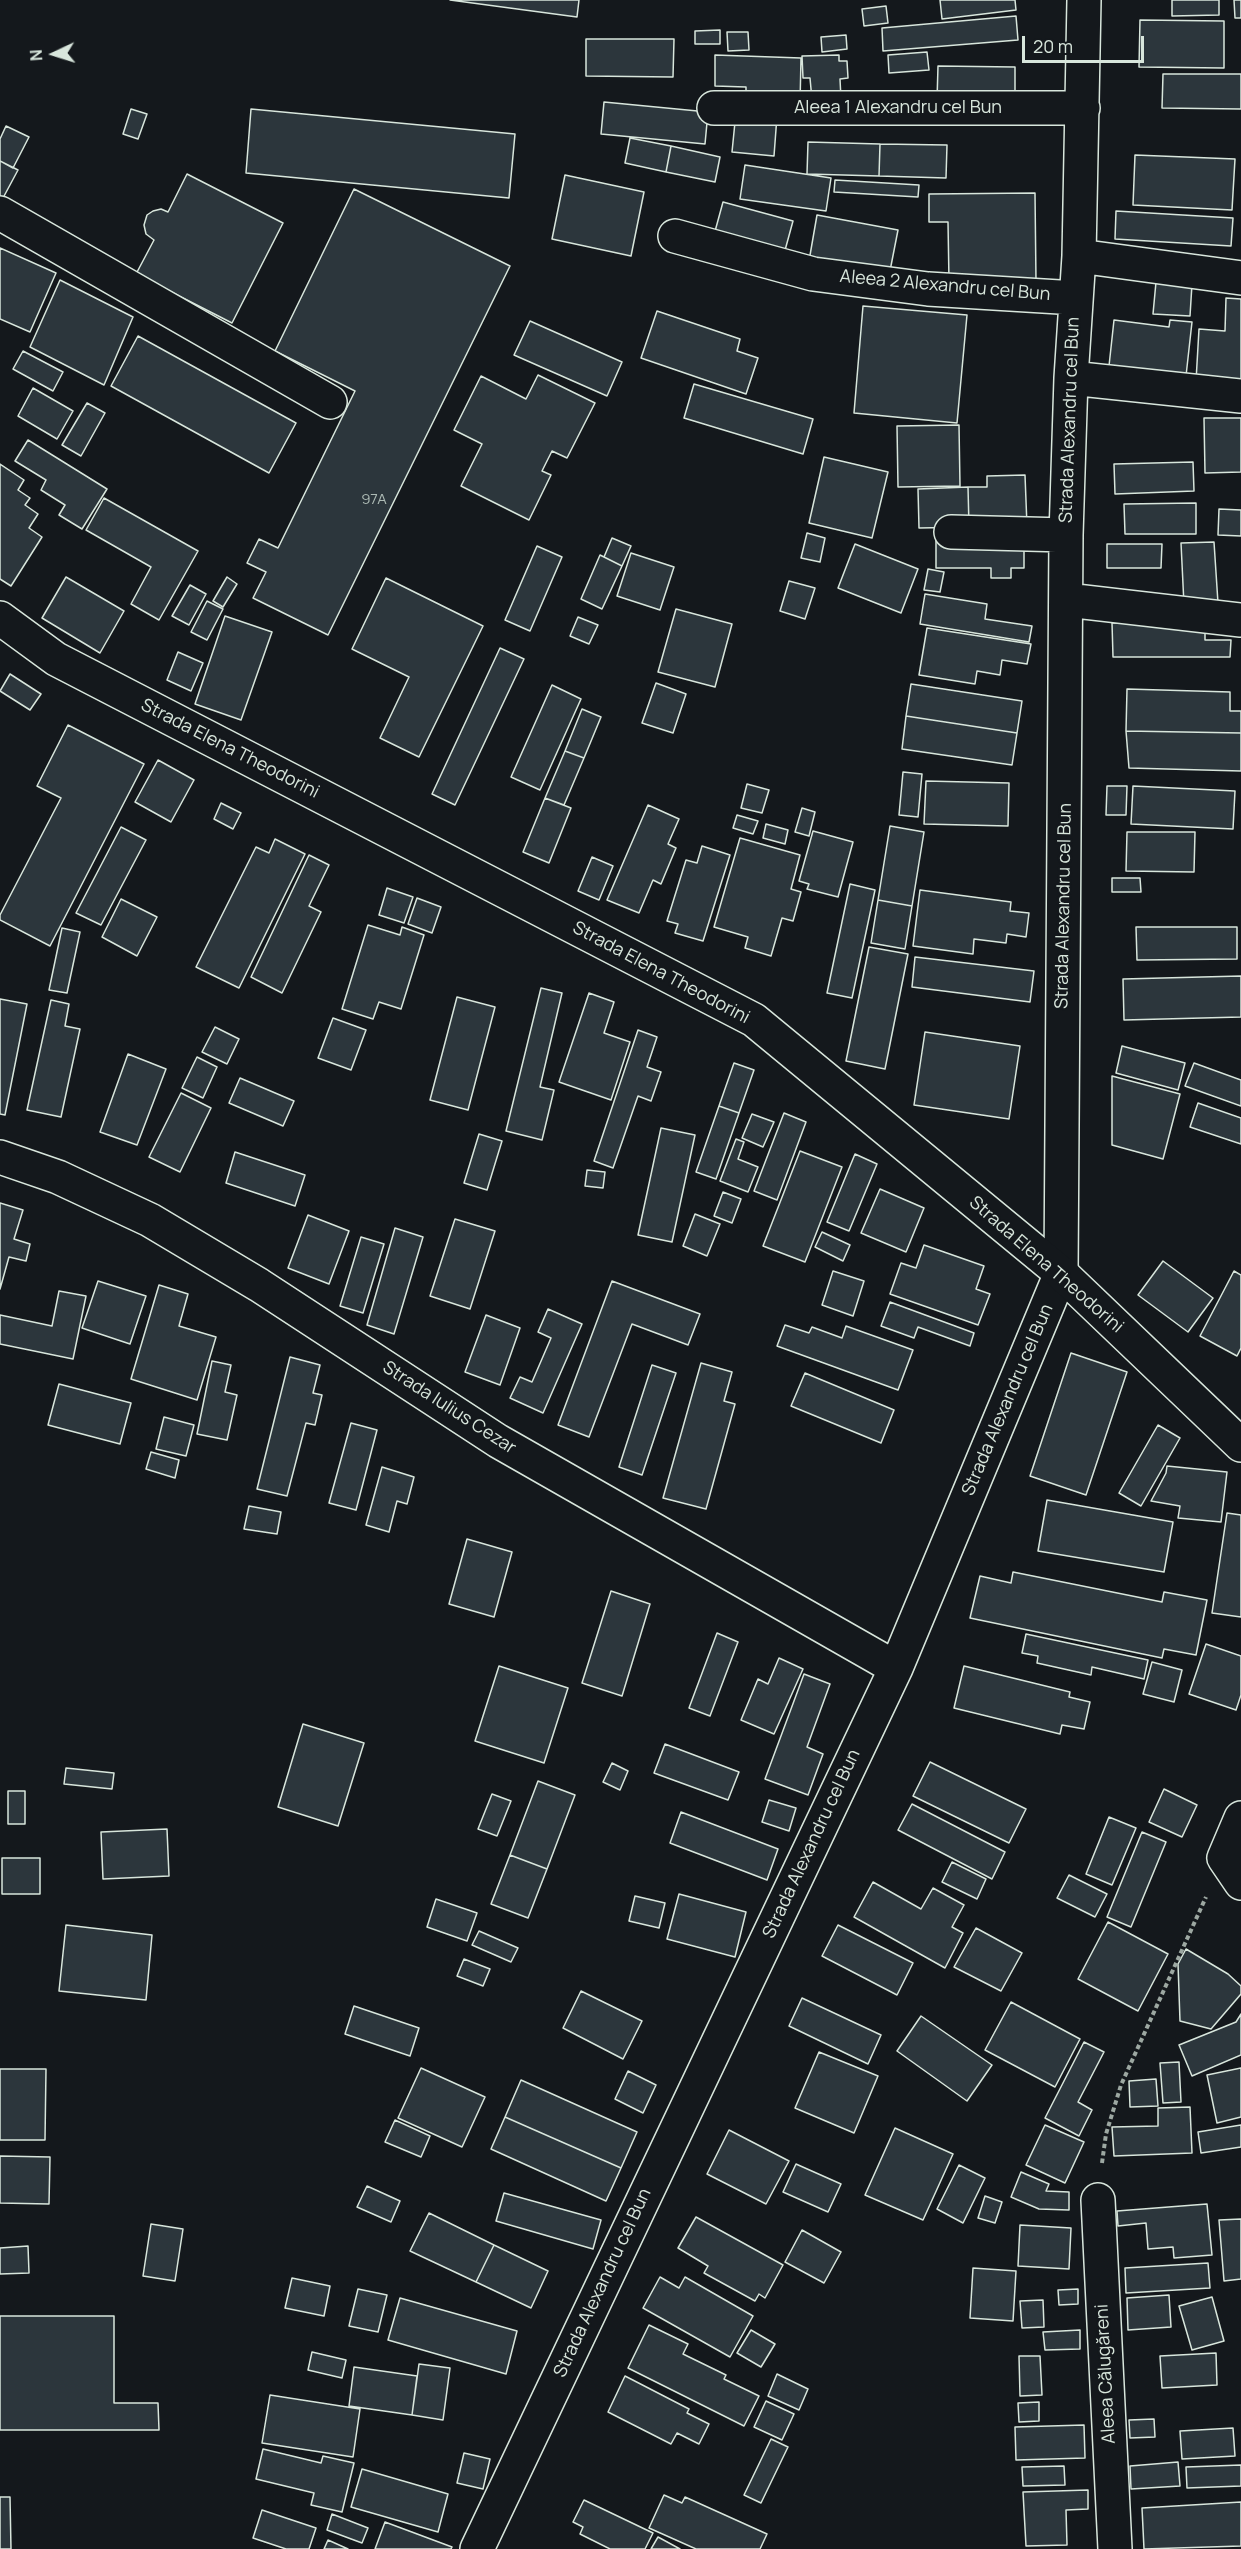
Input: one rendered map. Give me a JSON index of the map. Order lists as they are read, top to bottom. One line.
{"streets":{"street":["Aleea 1 Alexandru cel Bun","Aleea 2 Alexandru cel Bun","Strada Alexandru cel Bun","Strada Elena Theodorini","Strada Iulius Cezar","Aleea Călugăreni"]},"crossings":[["Aleea 1 Alexandru cel Bun","Strada Alexandru cel Bun"],["Aleea 2 Alexandru cel Bun","Strada Alexandru cel Bun"],["Strada Alexandru cel Bun","Strada Elena Theodorini"],["Strada Alexandru cel Bun","Strada Iulius Cezar"]],"house_numbers":["97A"],"scale_bar":"20 m","north":"left"}
